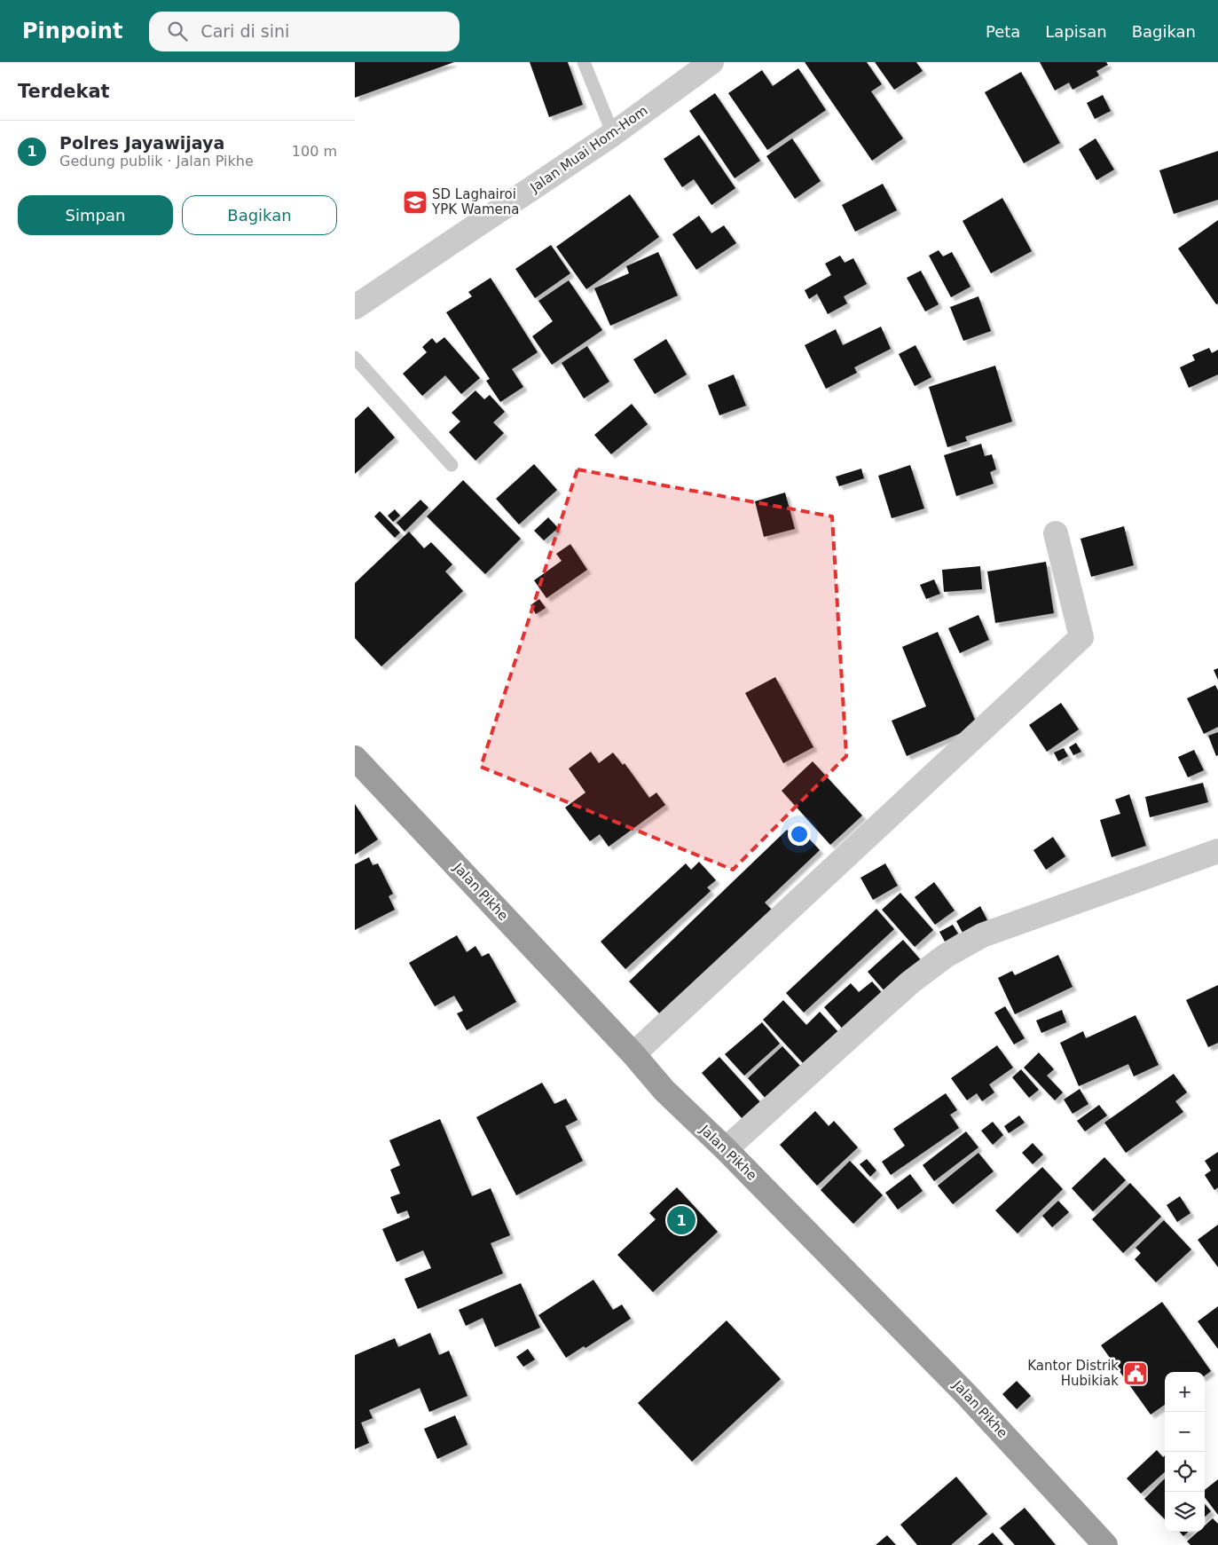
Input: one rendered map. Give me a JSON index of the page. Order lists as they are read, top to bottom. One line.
{"streets":{"highway":["Jalan Pikhe"],"street":["Jalan Muai Hom-Hom"]},"places":{"school or university":["SD Laghairoi YPK Wamena"],"public building":["Kantor Distrik Hubikiak"]},"page":{"header":"Pinpoint","search":"Cari di sini","nav":["Peta","Lapisan","Bagikan"],"heading":"Terdekat","list":[{"mark":"1","name":"Polres Jayawijaya","note":"Gedung publik · Jalan Pikhe","value":"100 m"}],"buttons":["Simpan","Bagikan"],"pins":"1","map_buttons":["+","−"]}}
